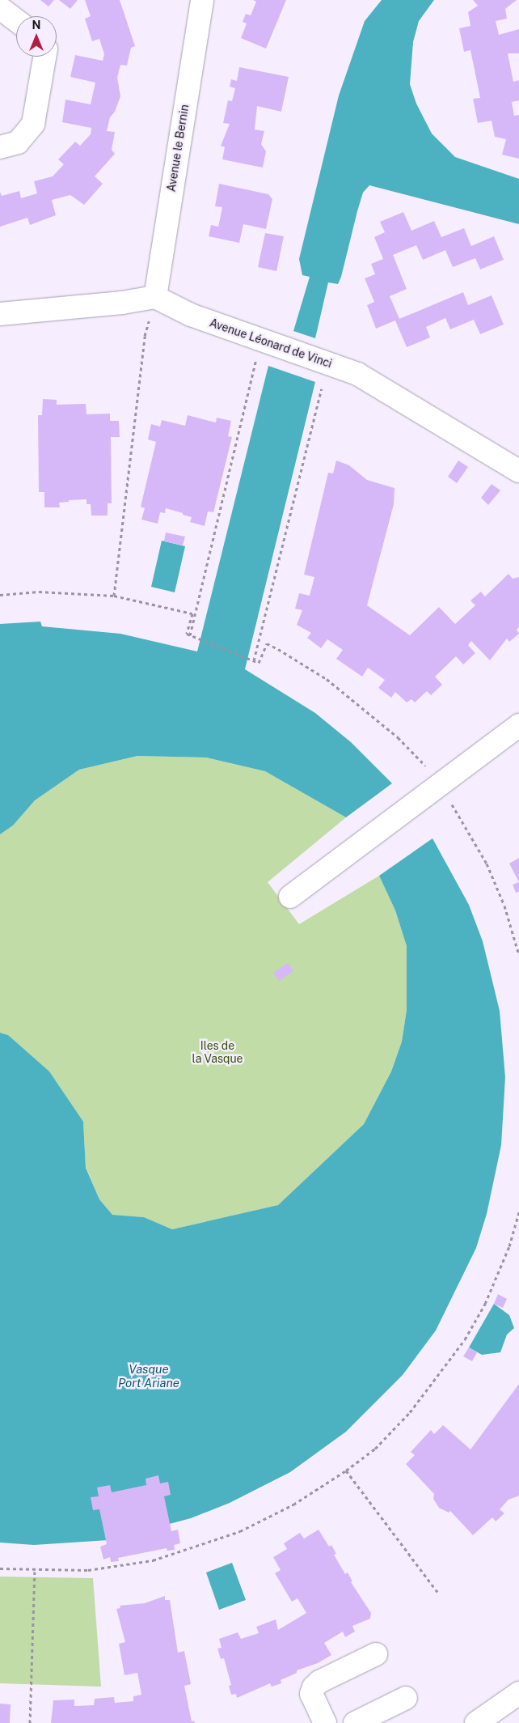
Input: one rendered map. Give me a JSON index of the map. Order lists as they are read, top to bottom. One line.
{"streets":{"street":["Avenue le Bernin","Avenue Léonard de Vinci"]},"crossings":[["Avenue le Bernin","Avenue Léonard de Vinci"]],"water":["Vasque Port Ariane"],"parks":["Iles de la Vasque"],"north":"top"}
